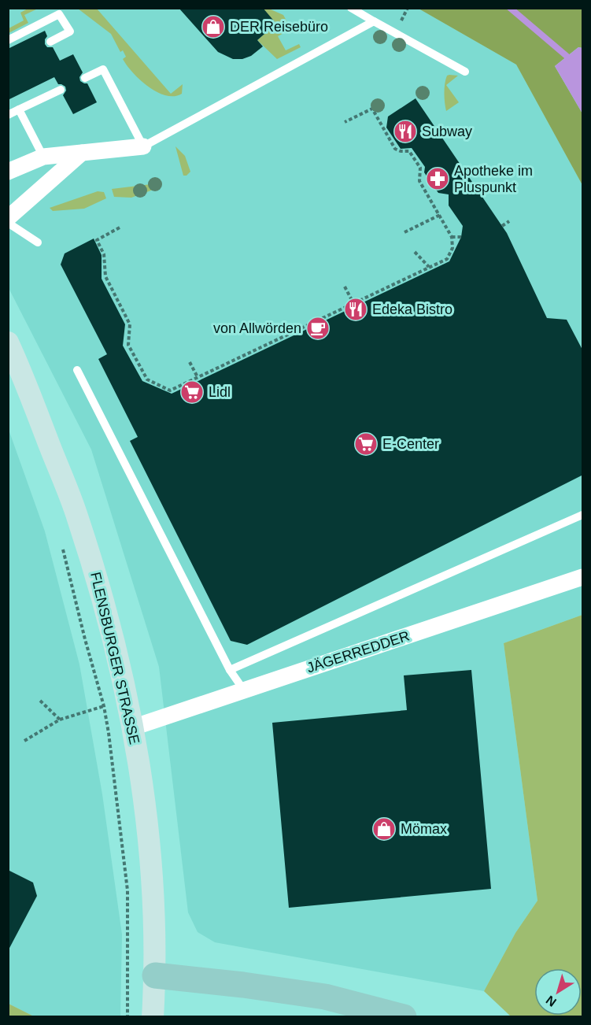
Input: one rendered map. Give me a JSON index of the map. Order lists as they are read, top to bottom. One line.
{"streets":{"street":["JÄGERREDDER","FLENSBURGER STRASSE"]},"crossings":[["JÄGERREDDER","FLENSBURGER STRASSE"]],"places":{"shop":["DER Reisebüro","Mömax"],"restaurant":["Subway","Edeka Bistro"],"pharmacy":["Apotheke im Pluspunkt"],"cafe":["von Allwörden"],"supermarket":["Lidl","E-Center"]},"north":"bottom left"}
